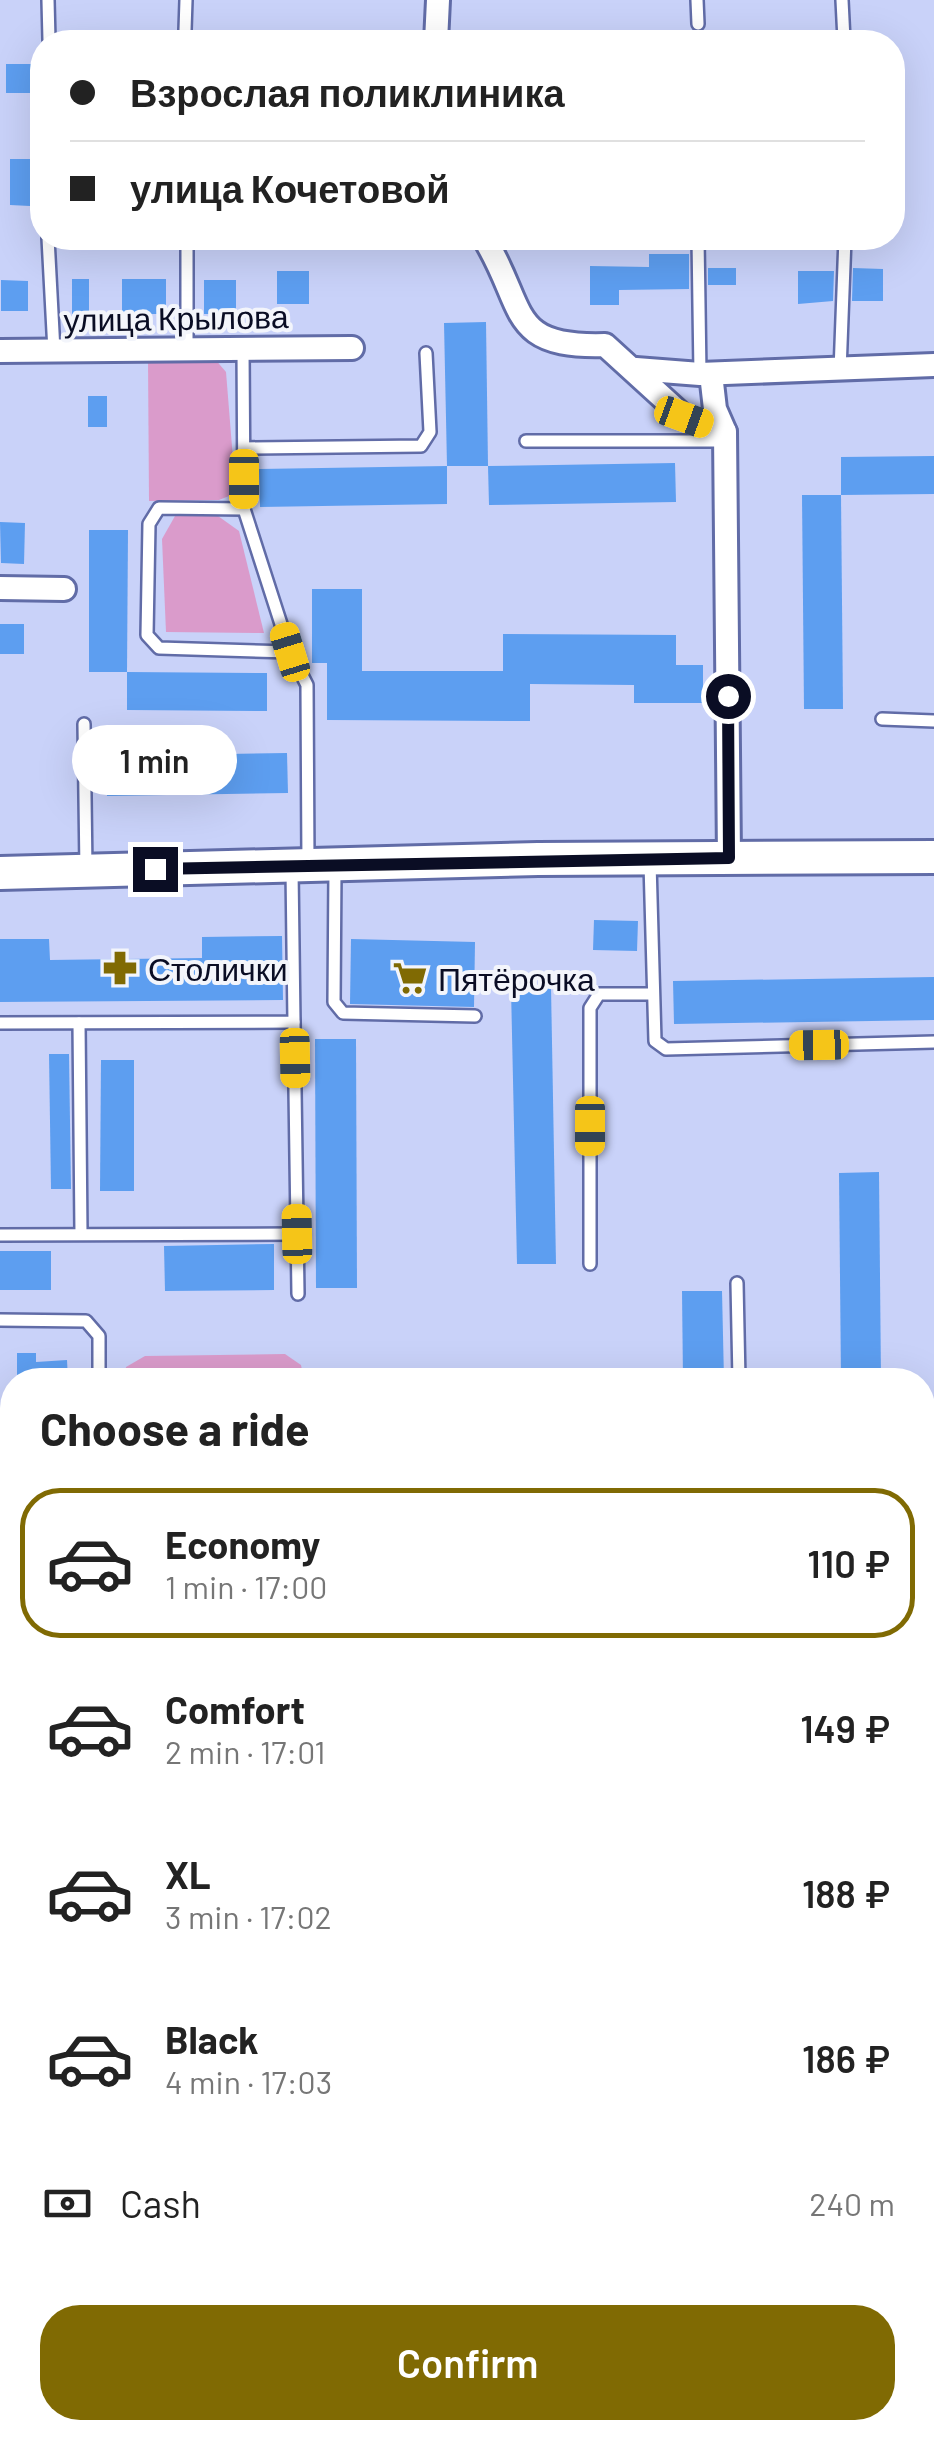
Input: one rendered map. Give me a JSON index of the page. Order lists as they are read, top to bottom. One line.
{"streets":{"street":["улица Крылова"]},"places":{"pharmacy":["Столички"],"supermarket":["Пятёрочка"]},"page":{"banner":["Взрослая поликлиника","улица Кочетовой"],"bubble":"1 min","heading":"Choose a ride","list":[{"name":"Economy","note":"1 min · 17:00","value":"110 ₽"},{"name":"Comfort","note":"2 min · 17:01","value":"149 ₽"},{"name":"XL","note":"3 min · 17:02","value":"188 ₽"},{"name":"Black","note":"4 min · 17:03","value":"186 ₽"}],"pay":["Cash","240 m"],"buttons":"Confirm"}}
